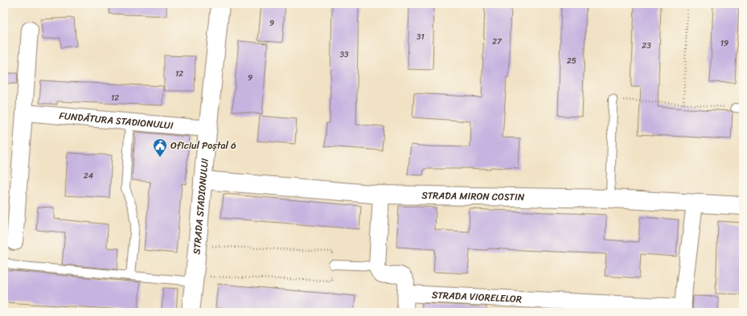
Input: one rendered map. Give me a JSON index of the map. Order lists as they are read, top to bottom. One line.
{"streets":{"street":["FUNDĂTURA STADIONULUI","STRADA MIRON COSTIN","STRADA STADIONULUI","STRADA VIORELELOR"]},"crossings":[["FUNDĂTURA STADIONULUI","STRADA STADIONULUI"],["STRADA MIRON COSTIN","STRADA STADIONULUI"],["STRADA MIRON COSTIN","STRADA VIORELELOR"]],"places":{"public building":["Oficiul Poștal 6"]},"house_numbers":["9","31","27","19","23","33","25","12","9","12","24"]}
